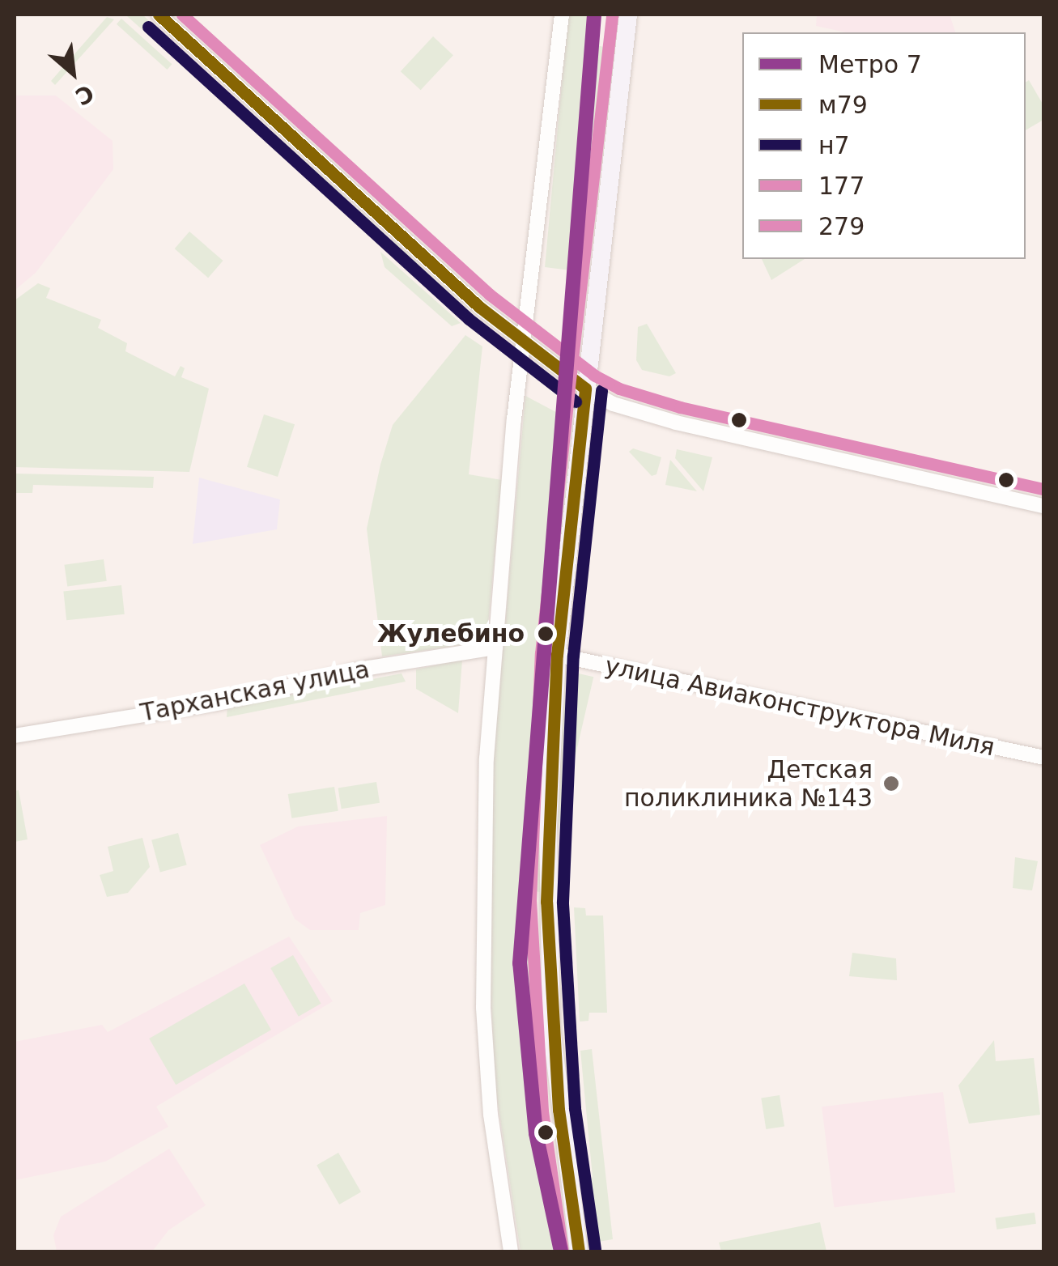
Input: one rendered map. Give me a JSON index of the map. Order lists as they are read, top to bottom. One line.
{"streets":{"street":["Тарханская улица","улица Авиаконструктора Миля"]},"places":["Жулебино","Детская поликлиника №143"],"lines":["metro line 7","transit line м79","transit line 279","transit line н7","transit line 177"],"legend":["Метро 7","м79","н7","177","279"],"north":"bottom right"}
